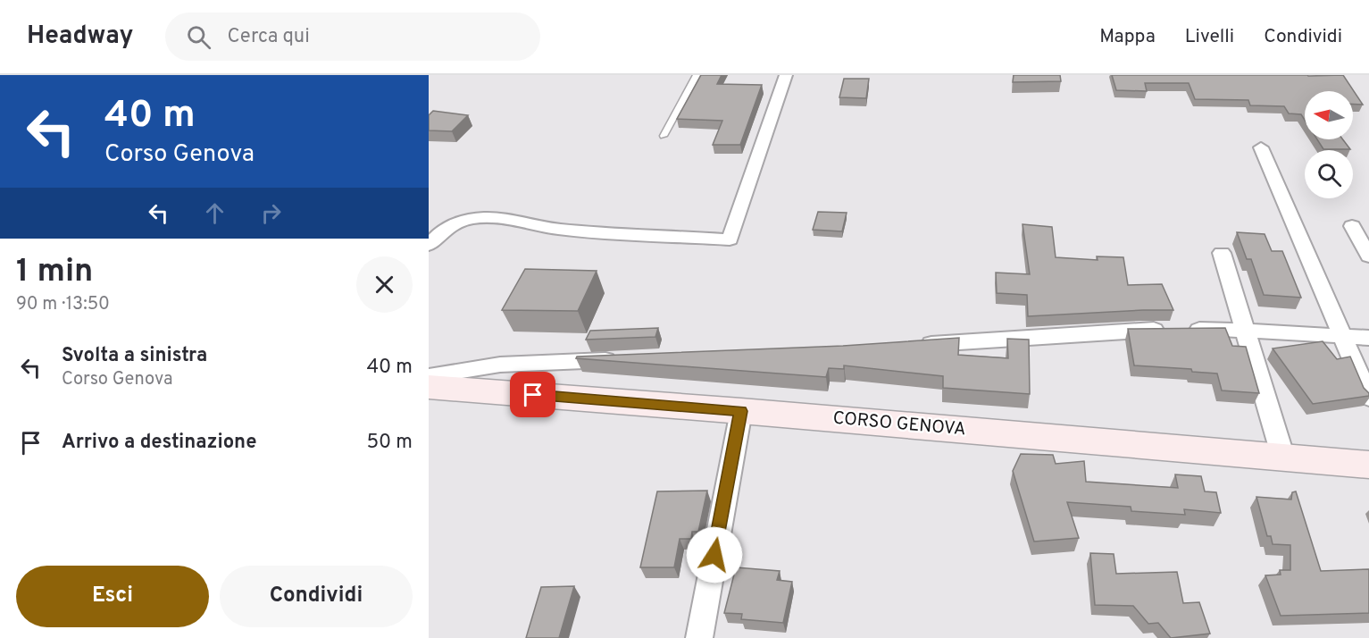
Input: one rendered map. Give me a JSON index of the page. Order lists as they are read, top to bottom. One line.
{"streets":{"main road":["CORSO GENOVA"]},"north":"left","page":{"header":"Headway","search":"Cerca qui","nav":["Mappa","Livelli","Condividi"],"turn":["40 m","Corso Genova"],"heading":["1 min","90 m · 13:50"],"list":[{"name":"Svolta a sinistra","note":"Corso Genova","value":"40 m"},{"name":"Arrivo a destinazione","value":"50 m"}],"buttons":["Esci","Condividi"]}}
